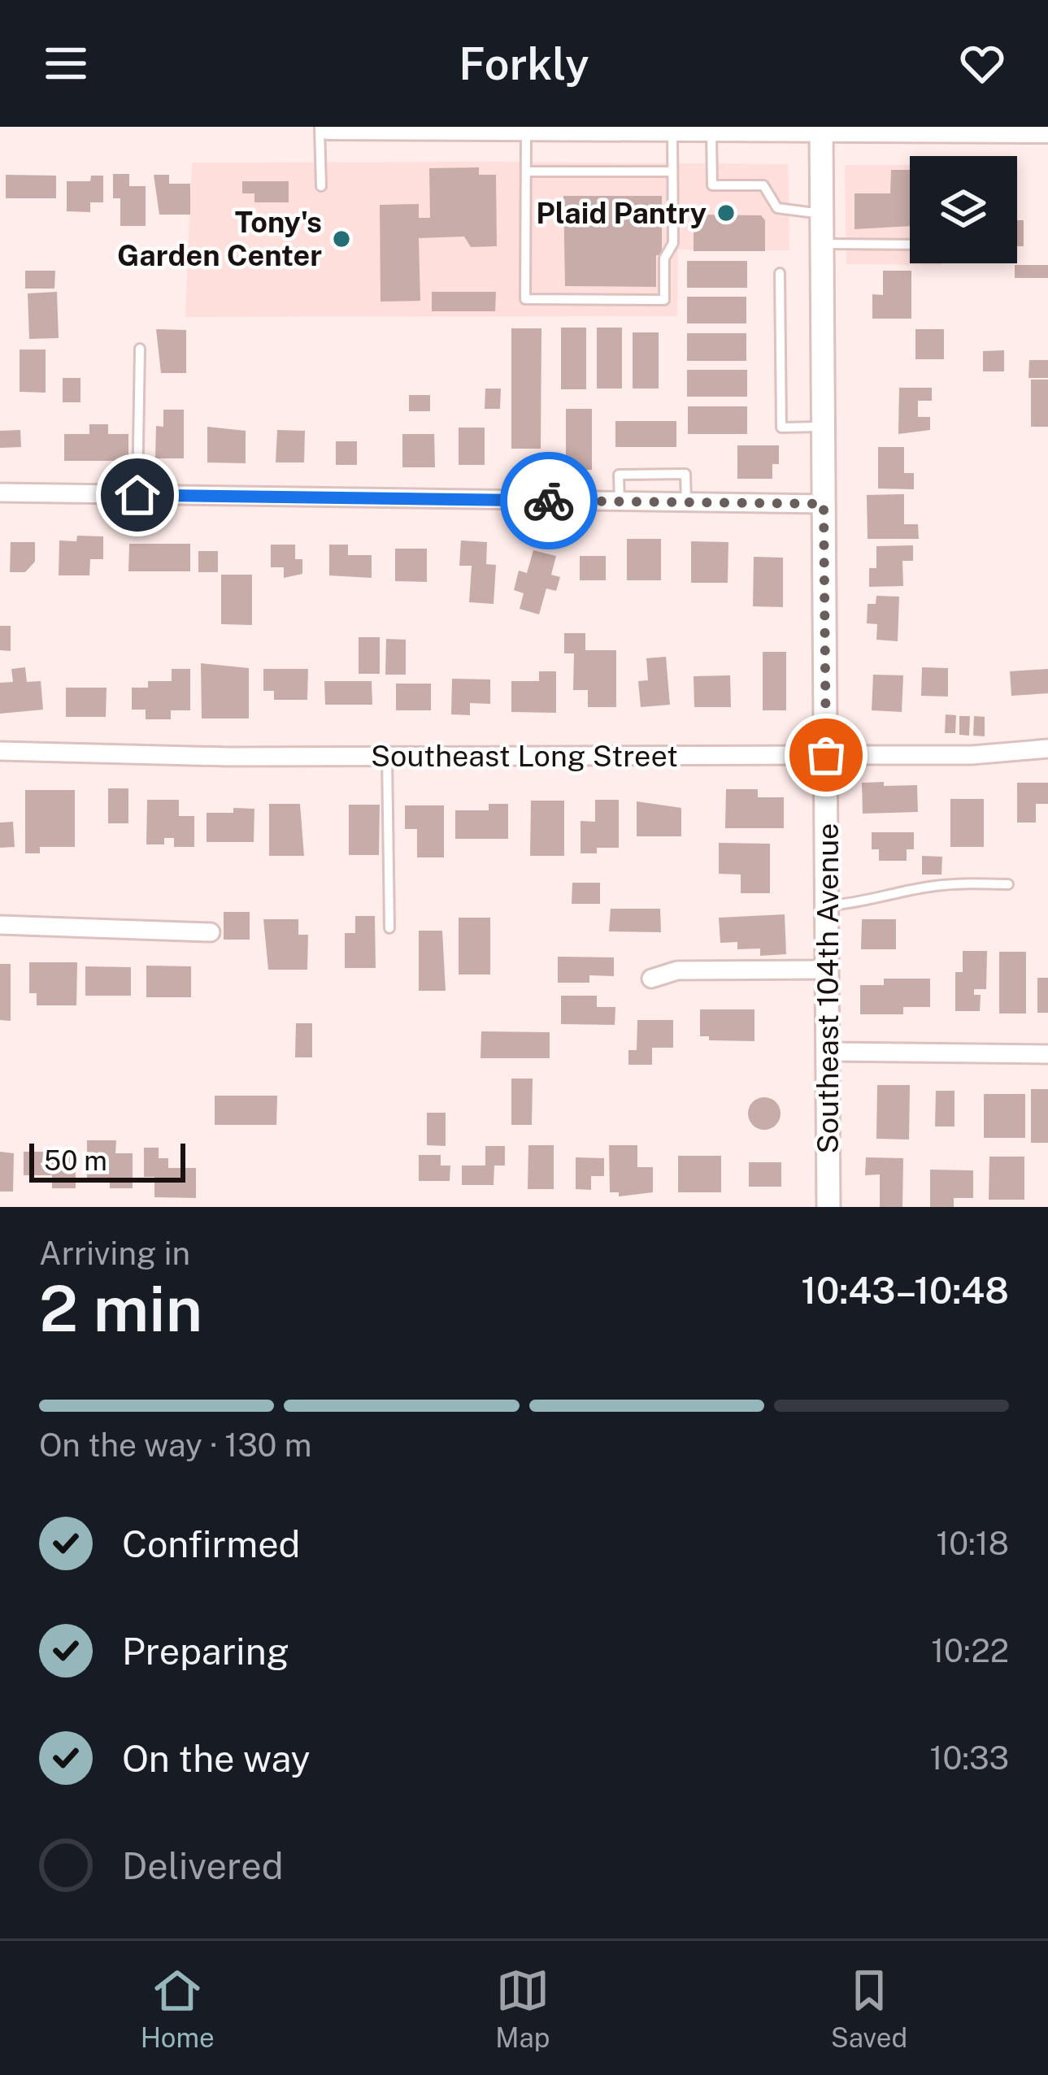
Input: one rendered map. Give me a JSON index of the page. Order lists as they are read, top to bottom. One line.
{"streets":{"street":["Southeast Long Street","Southeast 104th Avenue"]},"crossings":[["Southeast Long Street","Southeast 104th Avenue"]],"places":["Plaid Pantry","Tony's Garden Center"],"scale_bar":"50 m","page":{"header":"Forkly","scale":"50 m","heading":["2 min","Arriving in","10:43–10:48"],"bar":"On the way · 130 m","list":[["Confirmed","10:18"],["Preparing","10:22"],["On the way","10:33"],"Delivered"],"tabs":["Home","Map","Saved"]}}
